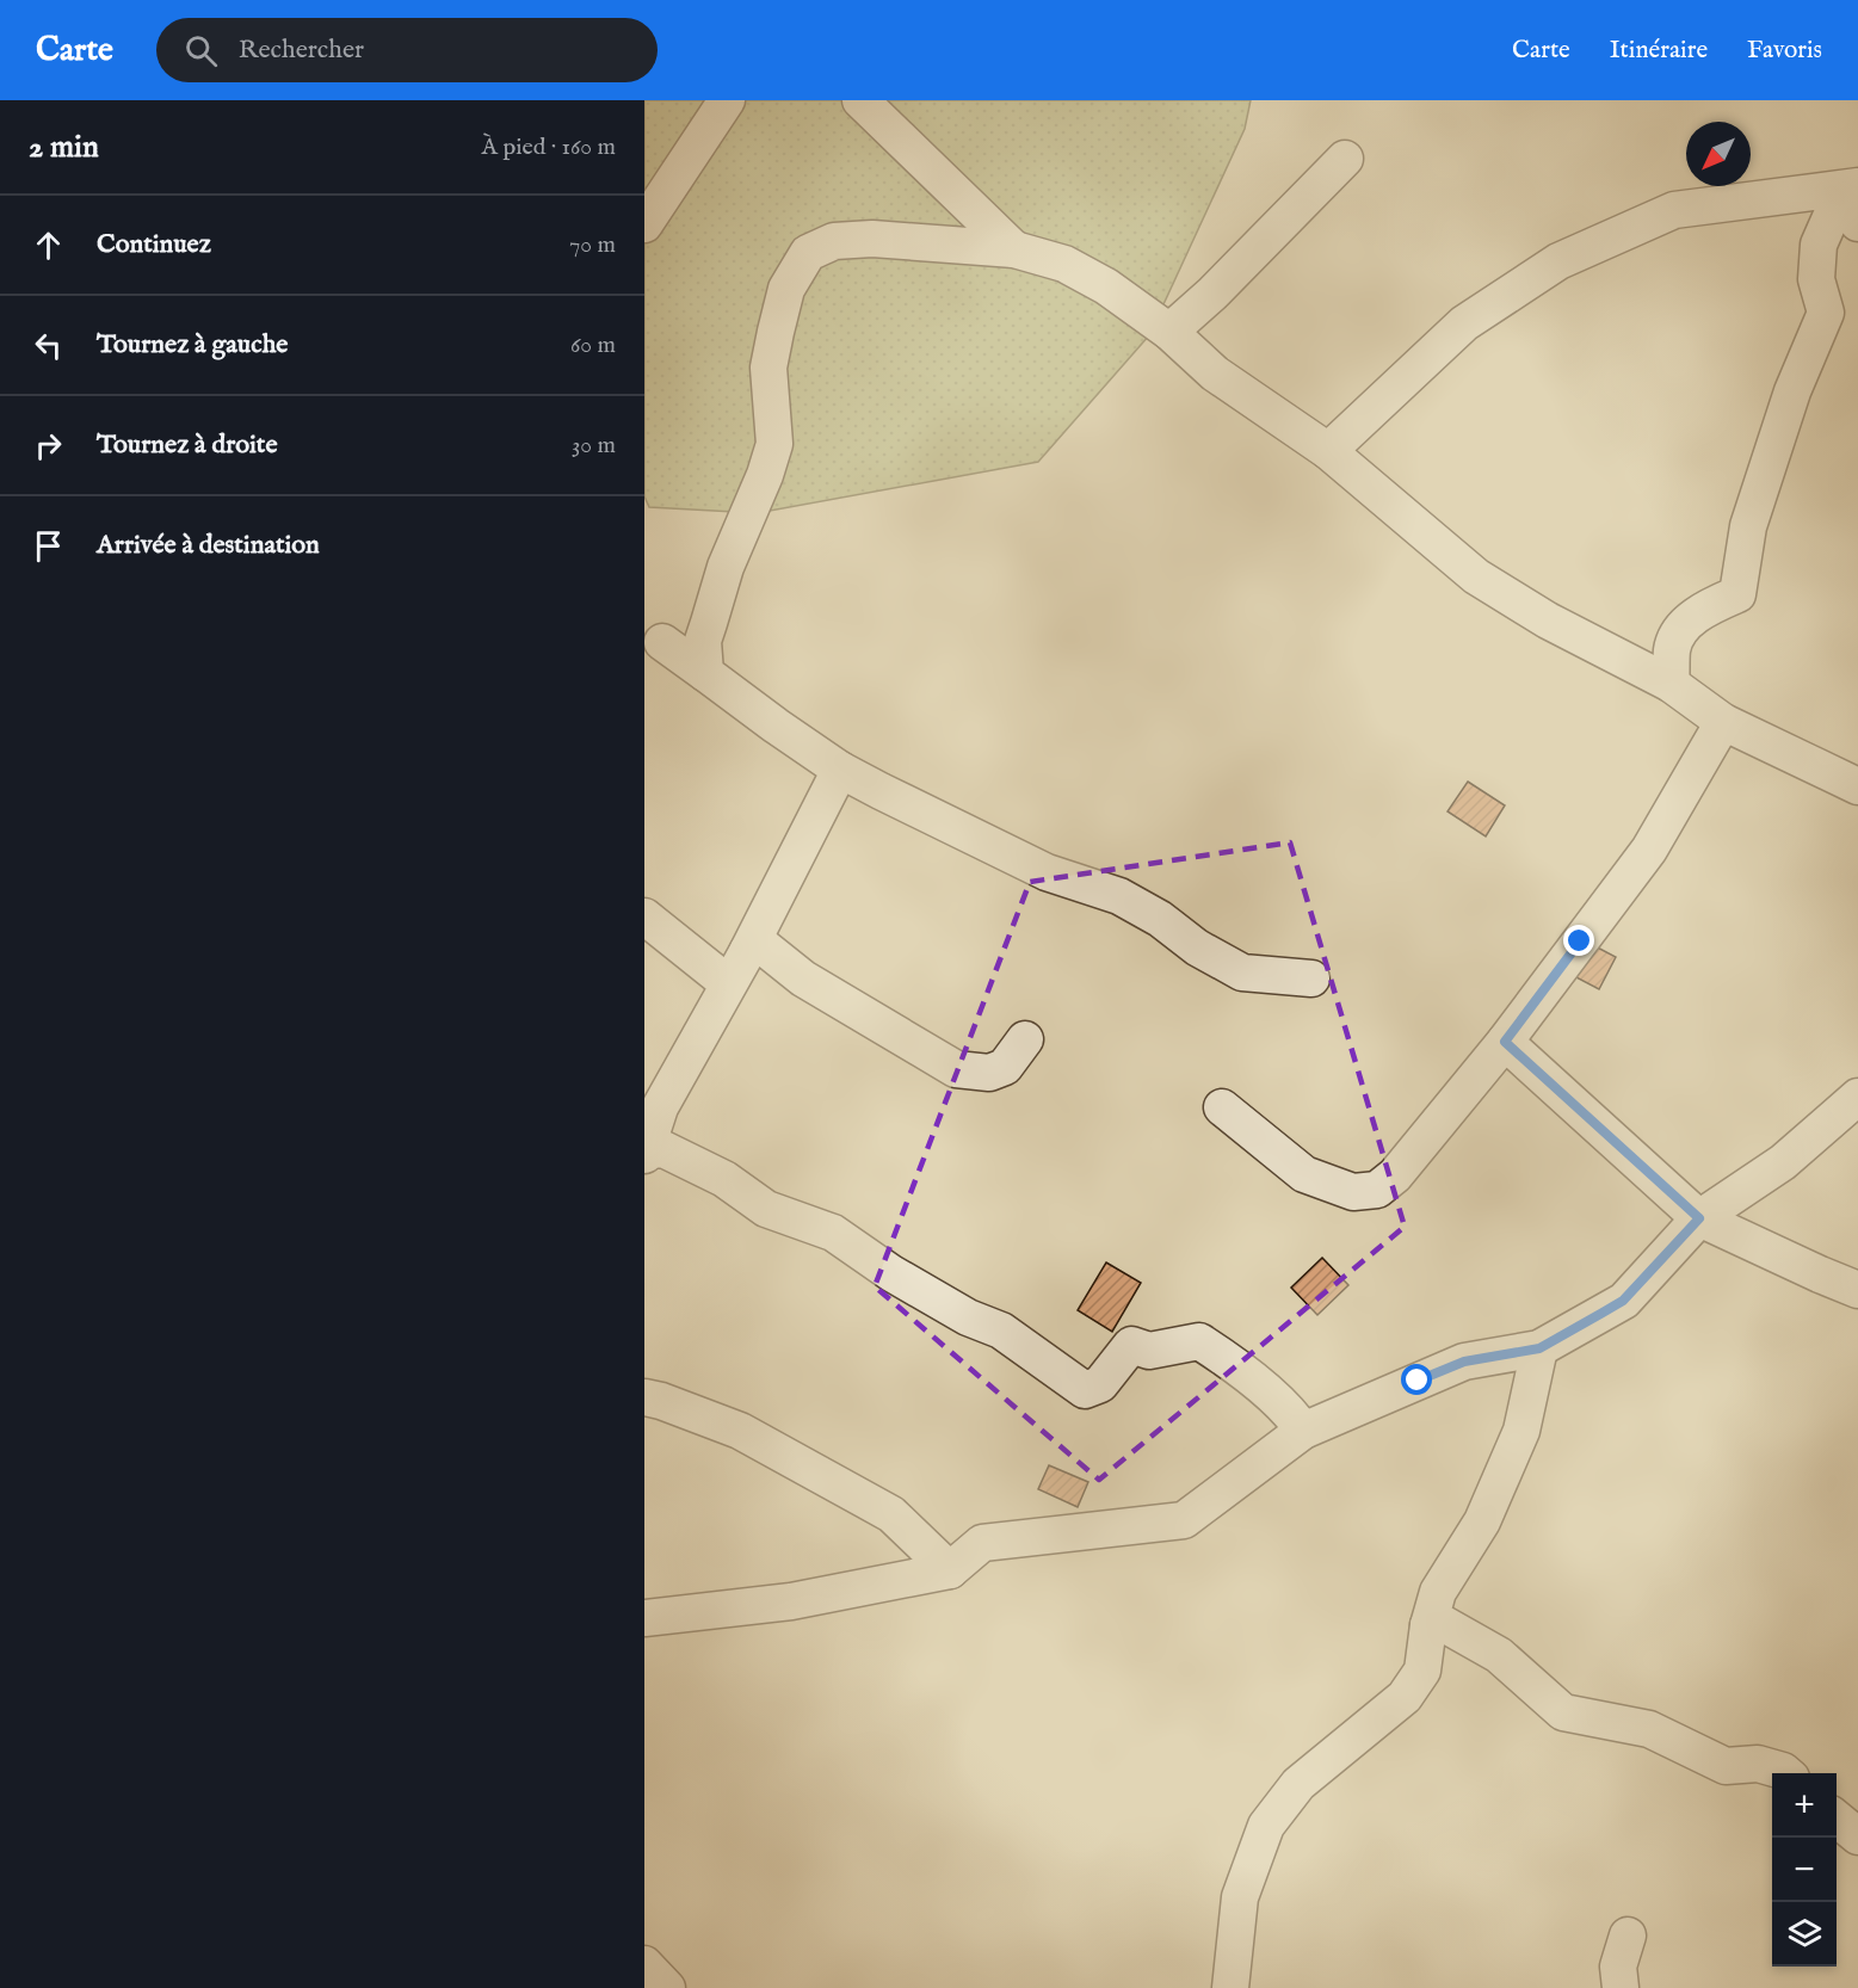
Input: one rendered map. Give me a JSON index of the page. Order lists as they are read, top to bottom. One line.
{"north":"bottom left","page":{"header":"Carte","search":"Rechercher","nav":["Carte","Itinéraire","Favoris"],"heading":["2 min","À pied · 160 m"],"list":[["Continuez","70 m"],["Tournez à gauche","60 m"],["Tournez à droite","30 m"],"Arrivée à destination"],"map_buttons":["+","−"]}}
